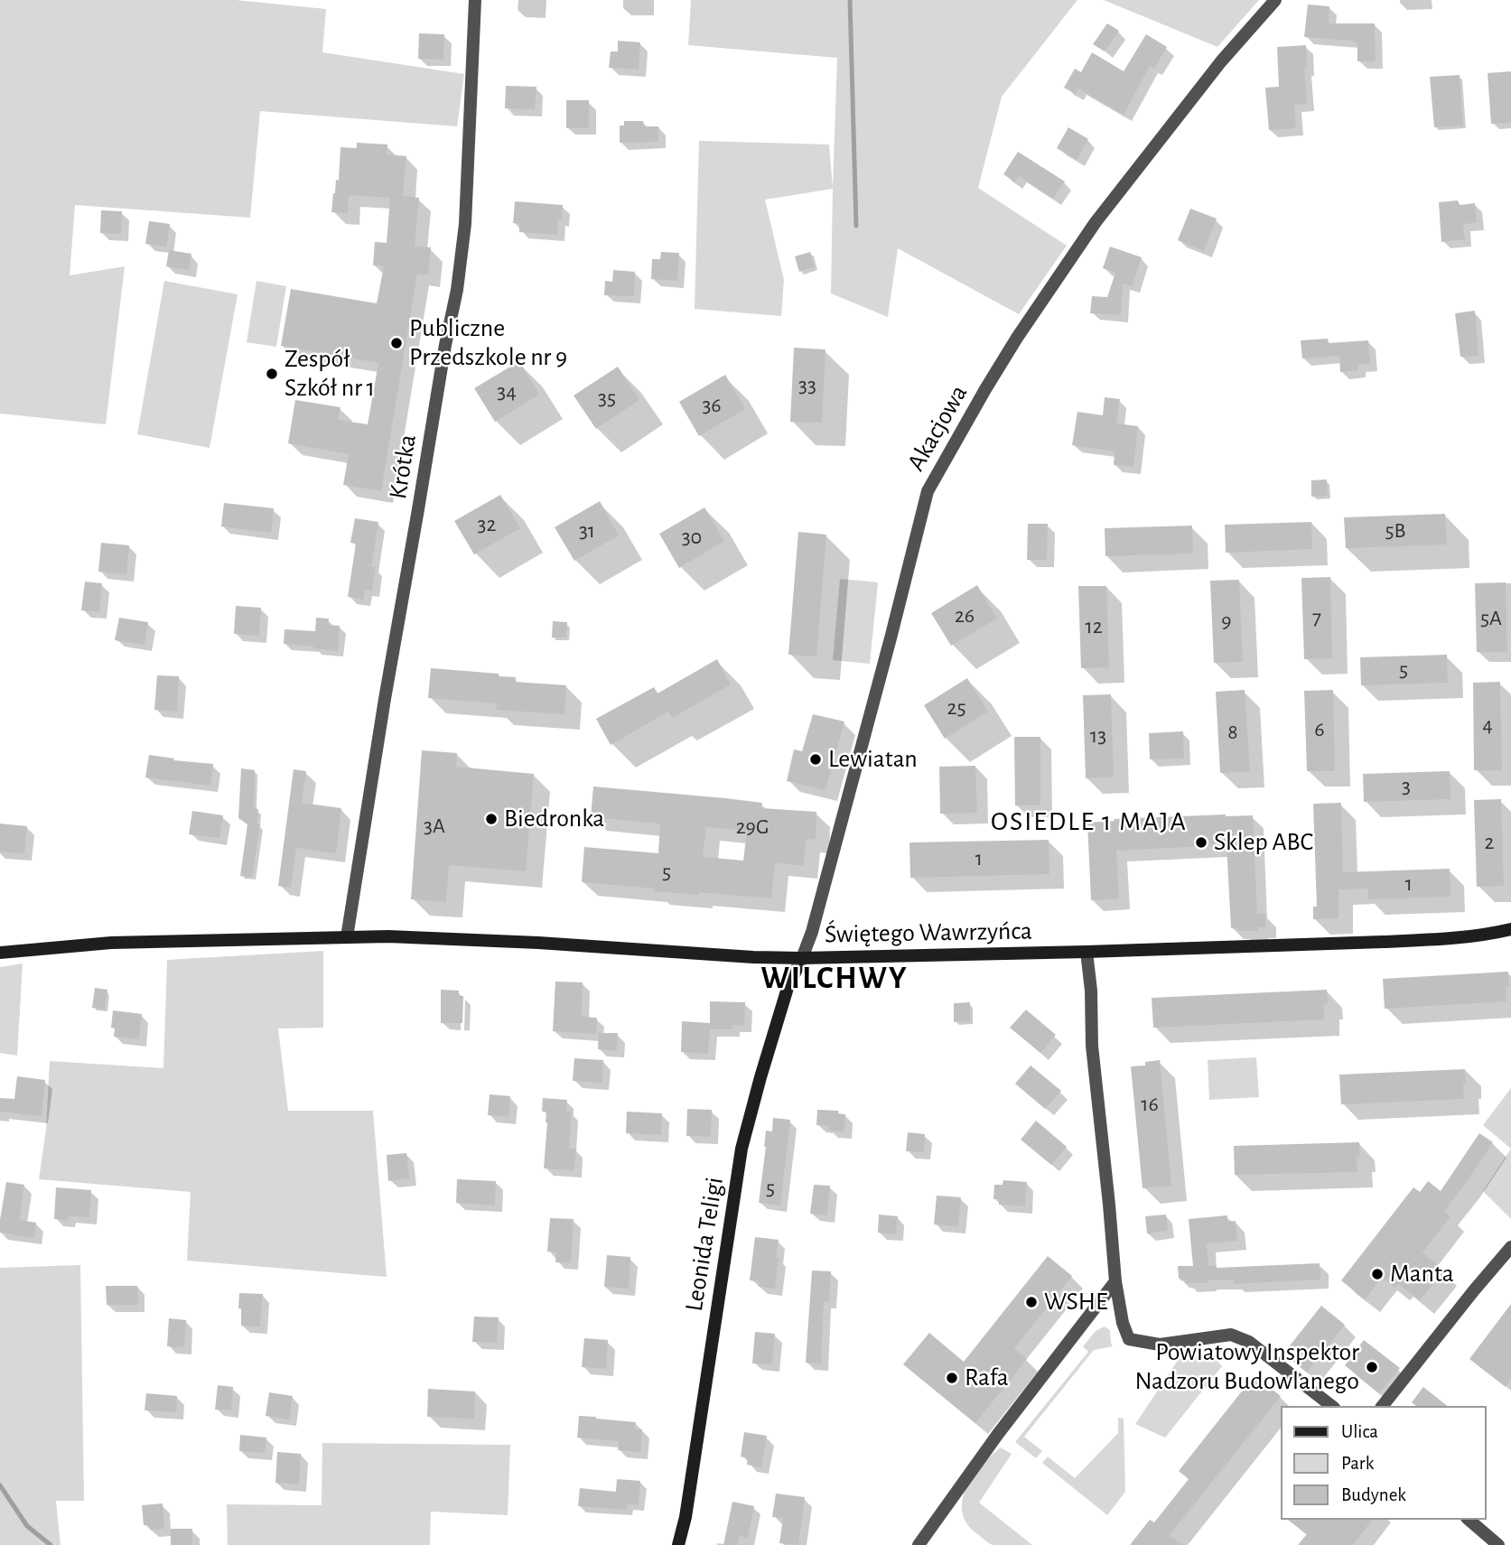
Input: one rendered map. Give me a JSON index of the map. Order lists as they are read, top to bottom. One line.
{"streets":{"street":["Akacjowa","Krótka","Świętego Wawrzyńca","Leonida Teligi"]},"crossings":[["Akacjowa","Świętego Wawrzyńca"],["Akacjowa","Leonida Teligi"],["Krótka","Świętego Wawrzyńca"],["Świętego Wawrzyńca","Leonida Teligi"]],"districts":["OSIEDLE 1 MAJA","WILCHWY"],"places":["Publiczne Przedszkole nr 9","Zespół Szkół nr 1","Lewiatan","Biedronka","Sklep ABC","Manta","WSHE","Powiatowy Inspektor Nadzoru Budowlanego","Rafa"],"house_numbers":["33","34","35","36","32","31","5B","30","26","7","5A","9","12","5","25","4","6","8","13","3","3A","29G","2","1","5","1","16","5"],"legend":["Ulica","Park","Budynek"]}
